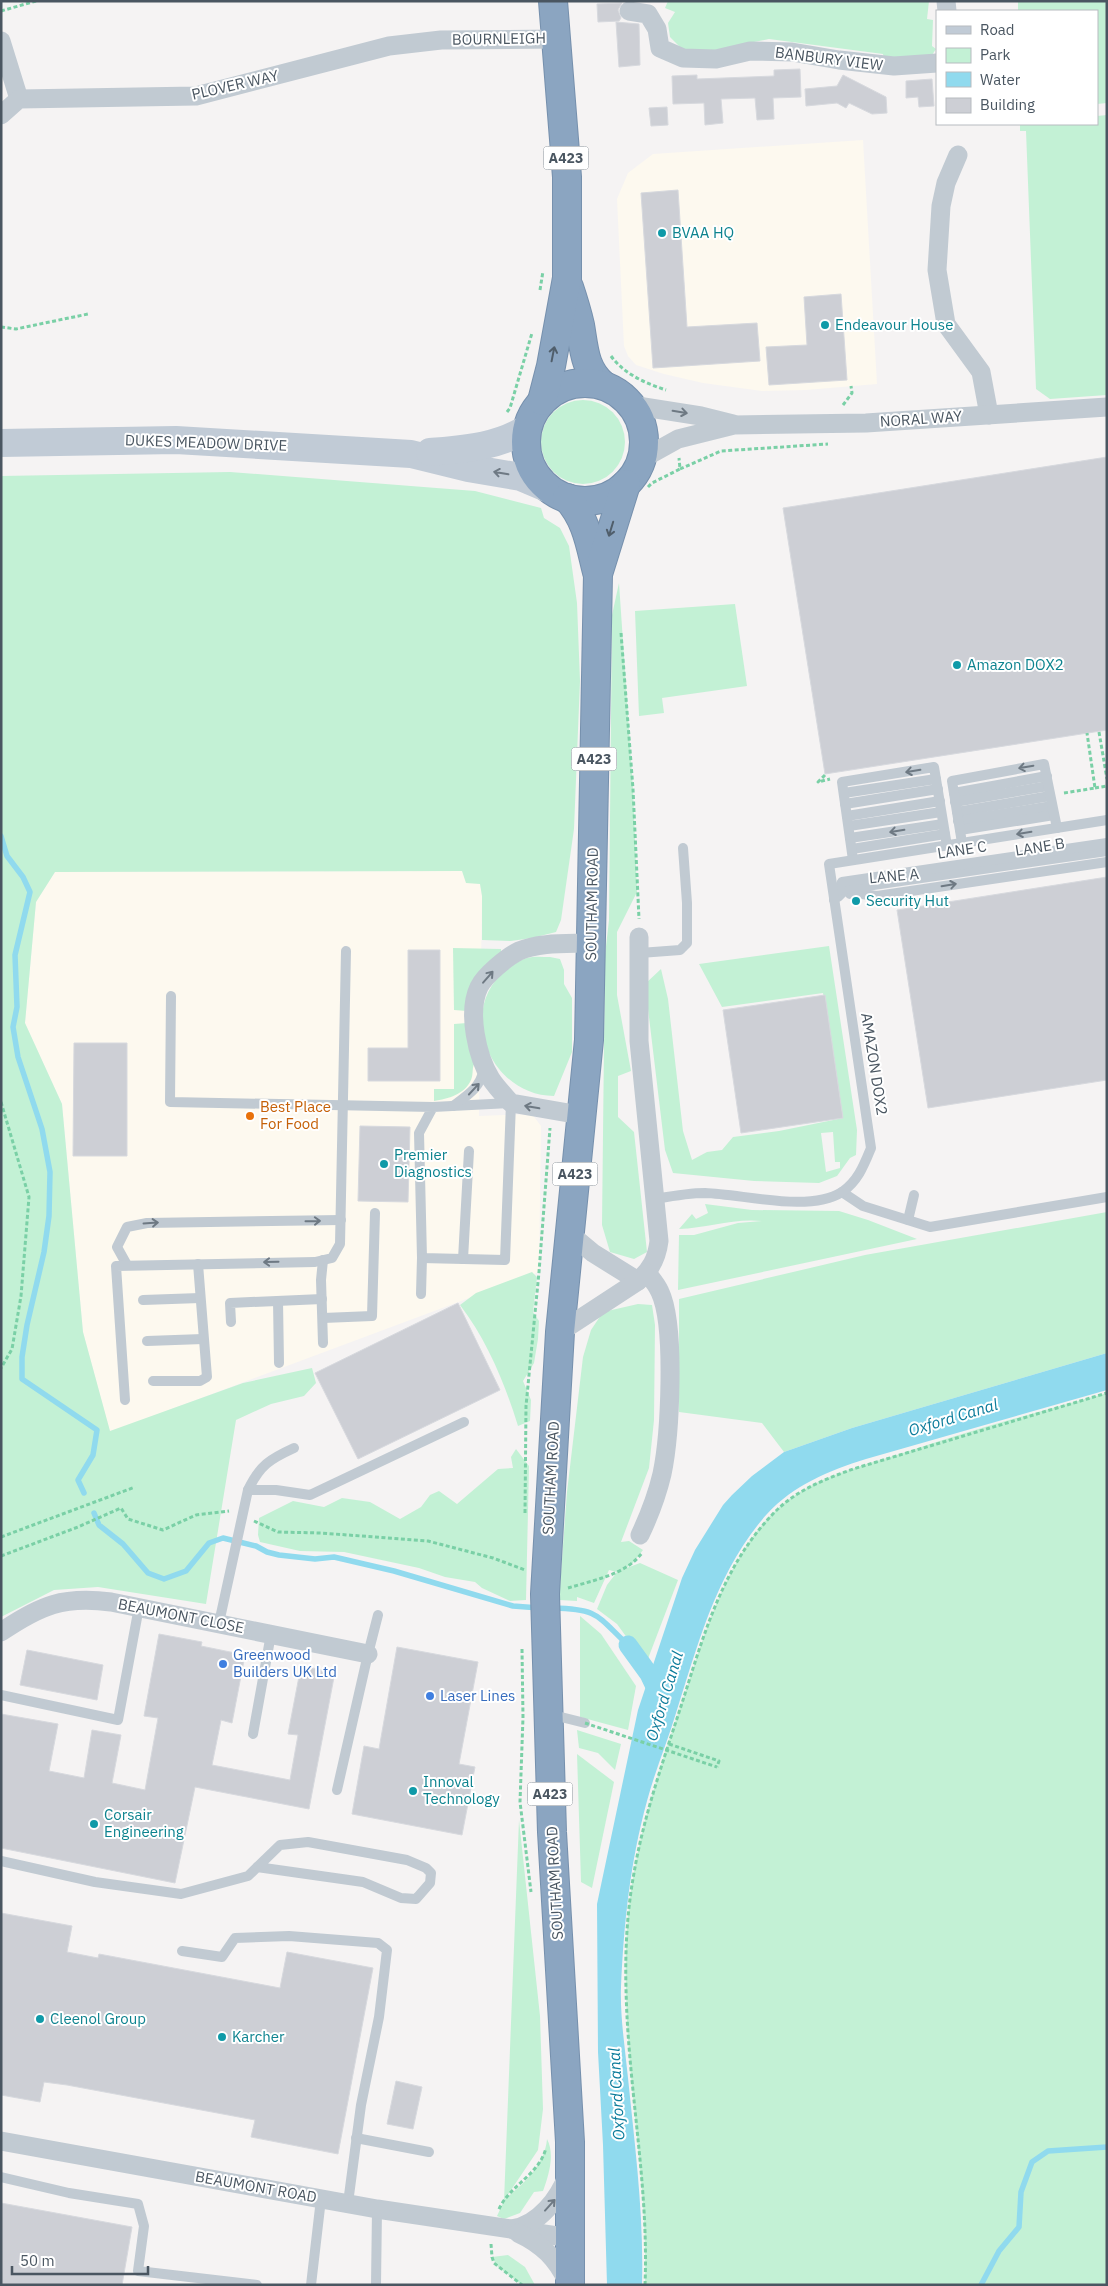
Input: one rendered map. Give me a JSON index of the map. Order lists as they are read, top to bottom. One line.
{"streets":{"highway":["A423","SOUTHAM ROAD"],"street":["BOURNLEIGH","BANBURY VIEW","PLOVER WAY","NORAL WAY","DUKES MEADOW DRIVE","BEAUMONT CLOSE","BEAUMONT ROAD"],"lane":["LANE B","LANE C","LANE A","AMAZON DOX2"]},"crossings":[["BOURNLEIGH","PLOVER WAY"],["BOURNLEIGH","A423"],["A423","NORAL WAY"],["A423","DUKES MEADOW DRIVE"],["A423","SOUTHAM ROAD"],["NORAL WAY","DUKES MEADOW DRIVE"],["NORAL WAY","SOUTHAM ROAD"],["DUKES MEADOW DRIVE","SOUTHAM ROAD"],["LANE B","LANE C"],["LANE B","LANE A"],["LANE B","AMAZON DOX2"],["LANE C","LANE A"],["LANE C","AMAZON DOX2"],["LANE A","AMAZON DOX2"],["SOUTHAM ROAD","BEAUMONT ROAD"]],"water":["Oxford Canal"],"places":["BVAA HQ","Endeavour House","Amazon DOX2","Security Hut","Best Place For Food","Premier Diagnostics","Greenwood Builders UK Ltd","Laser Lines","Innoval Technology","Corsair Engineering","Cleenol Group","Karcher"],"legend":["Road","Park","Water","Building"],"scale_bar":"50 m"}
